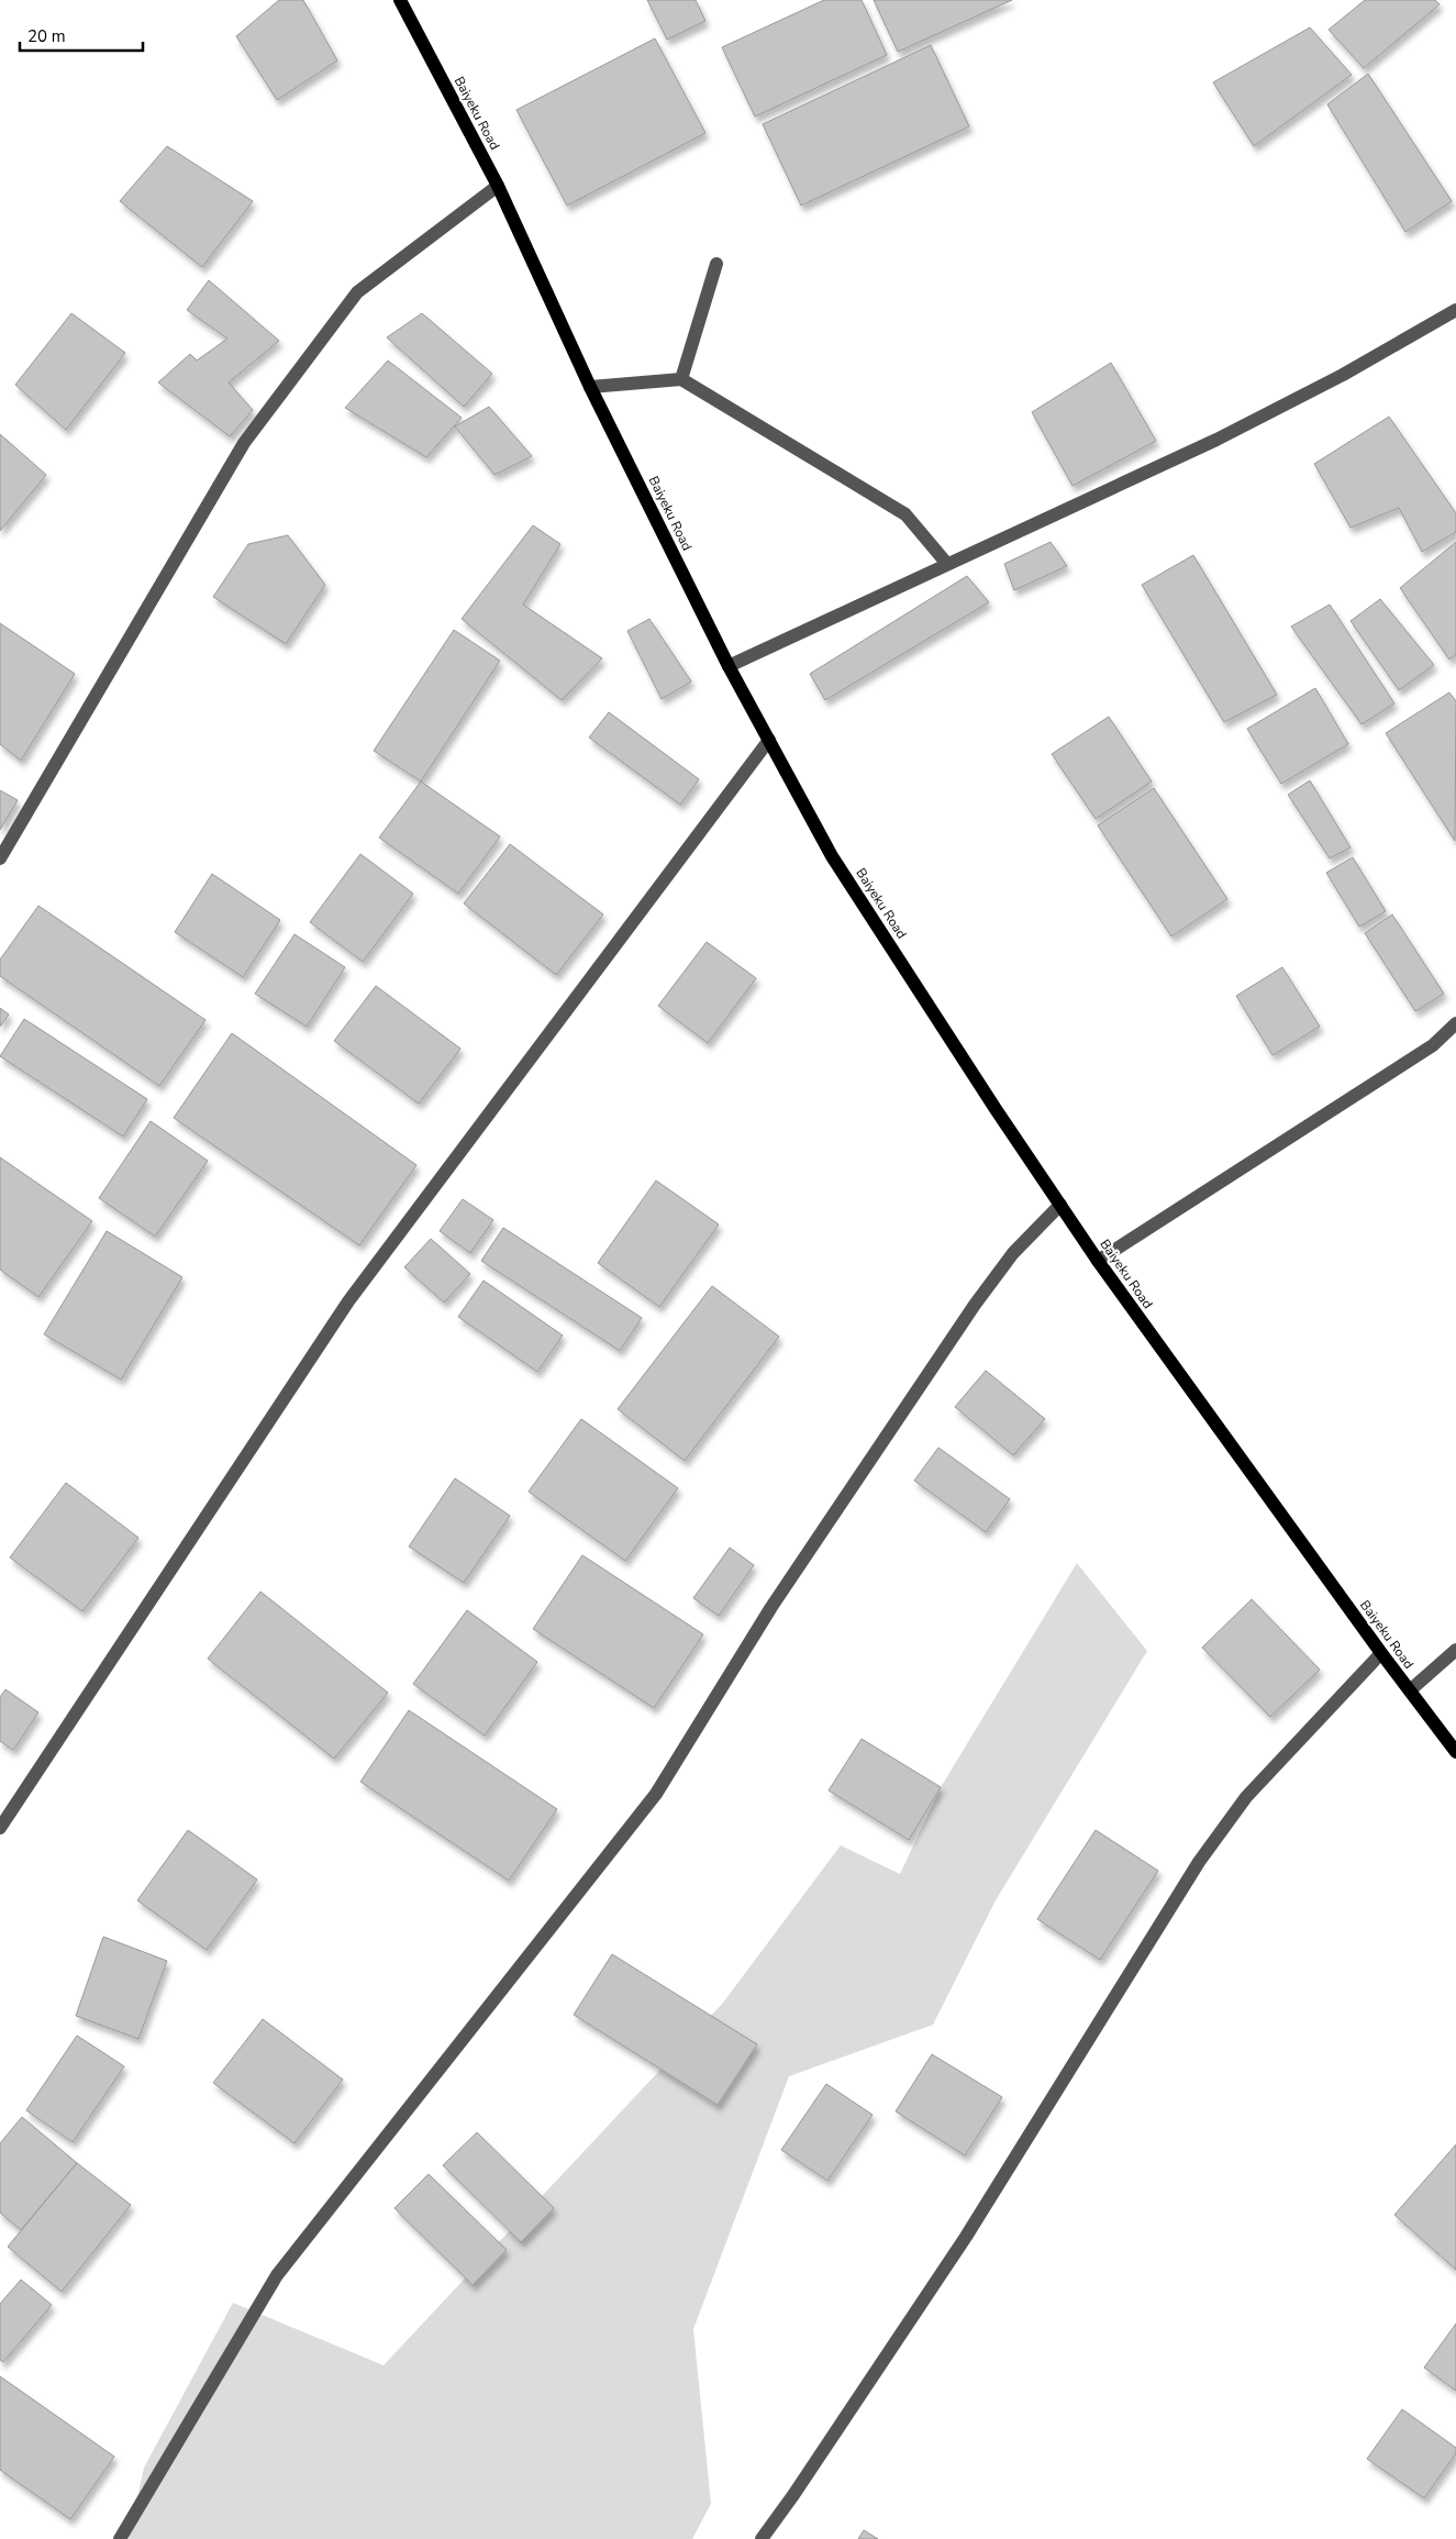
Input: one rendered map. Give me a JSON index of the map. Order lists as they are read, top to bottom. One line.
{"streets":{"main road":["Baiyeku Road"]},"scale_bar":"20 m"}
